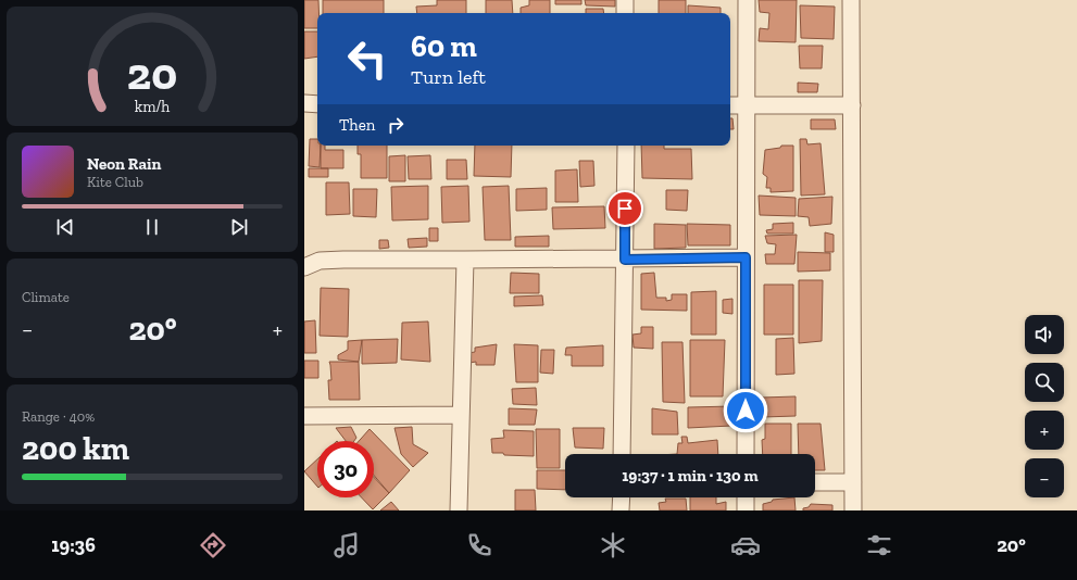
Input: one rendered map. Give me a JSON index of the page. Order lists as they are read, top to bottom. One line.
{"page":{"turn":["60 m","Turn left"],"then":"Then","song":["Neon Rain","Kite Club"],"tile":["Climate",["Range · 40%","200 km"]],"heat":["−","20°","+"],"map_buttons":["+","−"],"limit":"30","trip":"19:37 · 1 min · 130 m","tabs":["19:36","20°"],"gauge":["20","km/h"]}}
